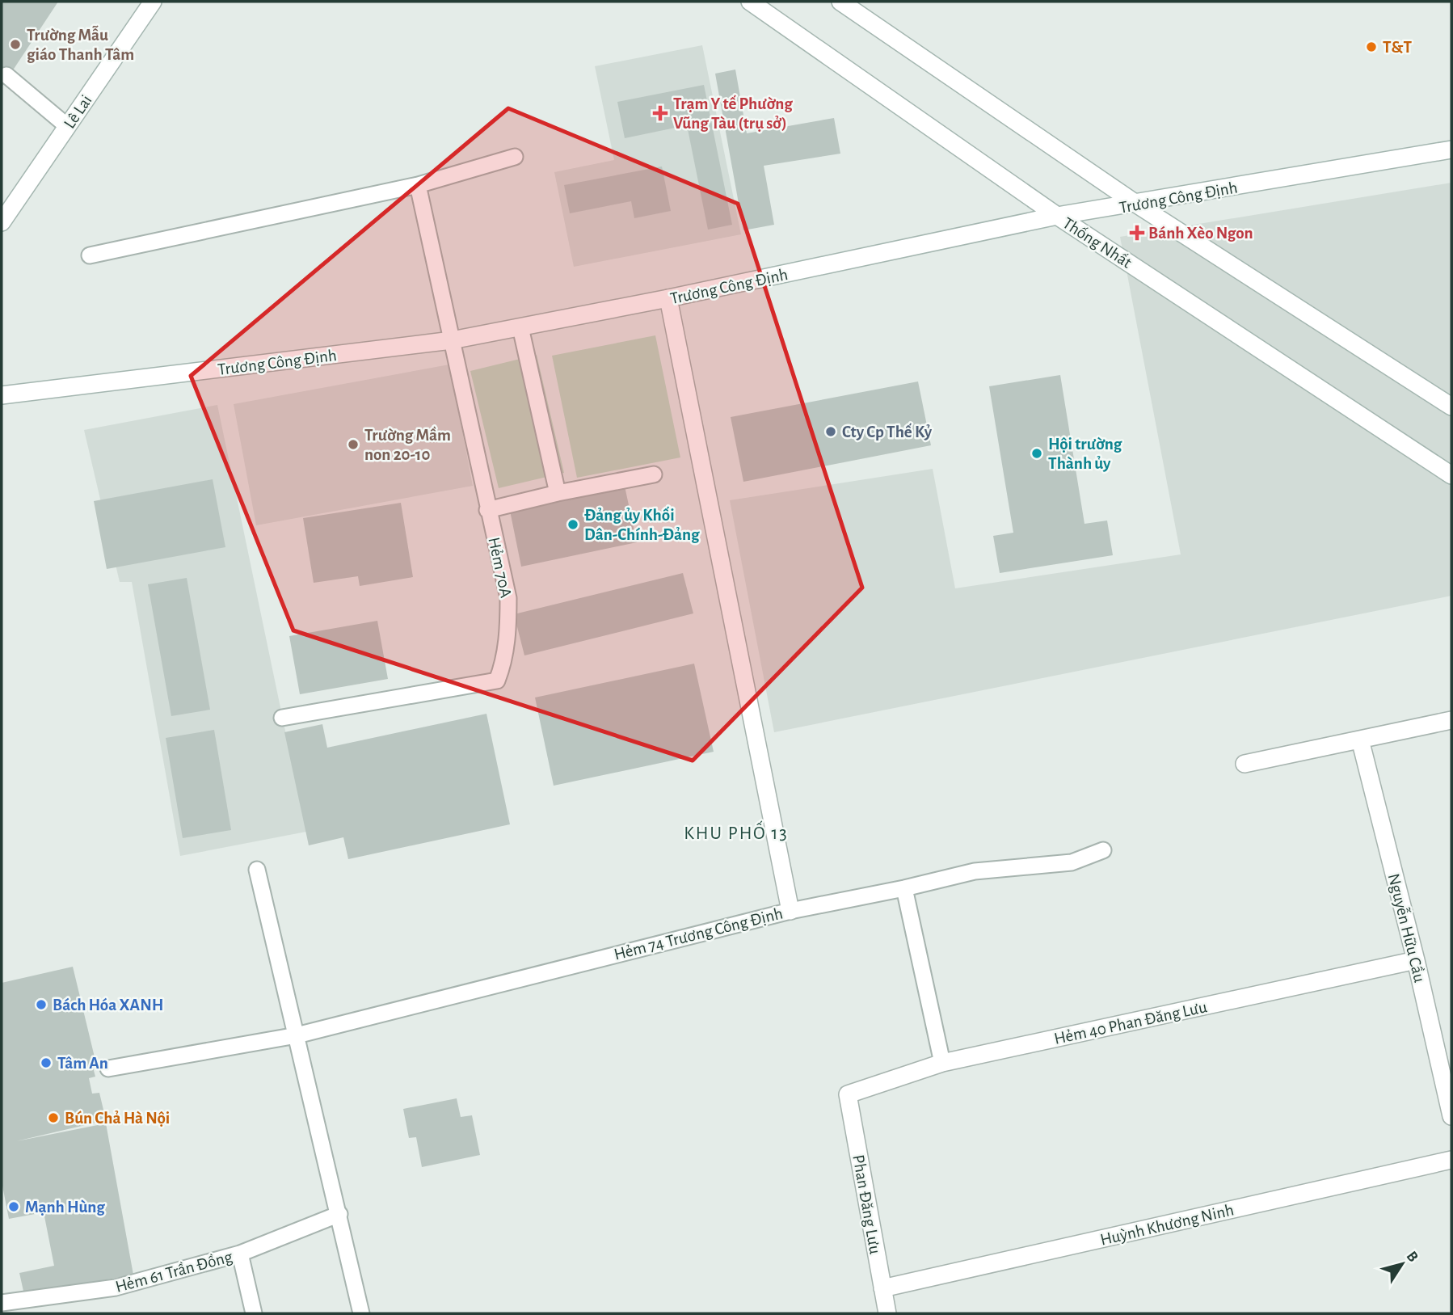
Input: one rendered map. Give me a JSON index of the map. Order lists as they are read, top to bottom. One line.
{"streets":{"main road":["Lê Lai","Trương Công Định","Thống Nhất","Nguyễn Hữu Cầu","Hẻm 40 Phan Đăng Lưu","Phan Đăng Lưu","Huỳnh Khương Ninh"],"lane":["Hẻm 70A","Hẻm 74 Trương Công Định","Hẻm 61 Trần Đồng"]},"crossings":[["Trương Công Định","Thống Nhất"],["Trương Công Định","Hẻm 70A"],["Nguyễn Hữu Cầu","Hẻm 40 Phan Đăng Lưu"],["Hẻm 40 Phan Đăng Lưu","Phan Đăng Lưu"],["Phan Đăng Lưu","Huỳnh Khương Ninh"]],"districts":["KHU PHỐ 13"],"places":{"other":["Trường Mẫu giáo Thanh Tâm","T&T","Cty Cp Thế Kỷ","Trường Mầm non 20-10","Hội trường Thành ủy","Đảng ủy Khối Dân-Chính-Đảng","Bách Hóa XANH","Tâm An","Bún Chả Hà Nội","Mạnh Hùng"],"health":["Trạm Y tế Phường Vũng Tàu (trụ sở)","Bánh Xèo Ngon"]},"north":"top right"}
